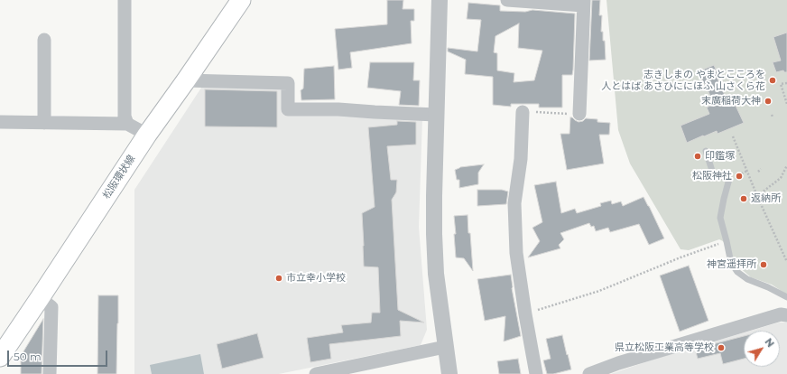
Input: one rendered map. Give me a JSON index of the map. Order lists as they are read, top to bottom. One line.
{"streets":{"main road":["松阪環状線"]},"places":["志きしまの やまとこころを 人とはば あさひににほふ 山さくら花","末廣稲荷大神","印鑑塚","松阪神社","返納所","神宮遥拝所","市立幸小学校","県立松阪工業高等学校"],"scale_bar":"50 m","north":"top right"}
